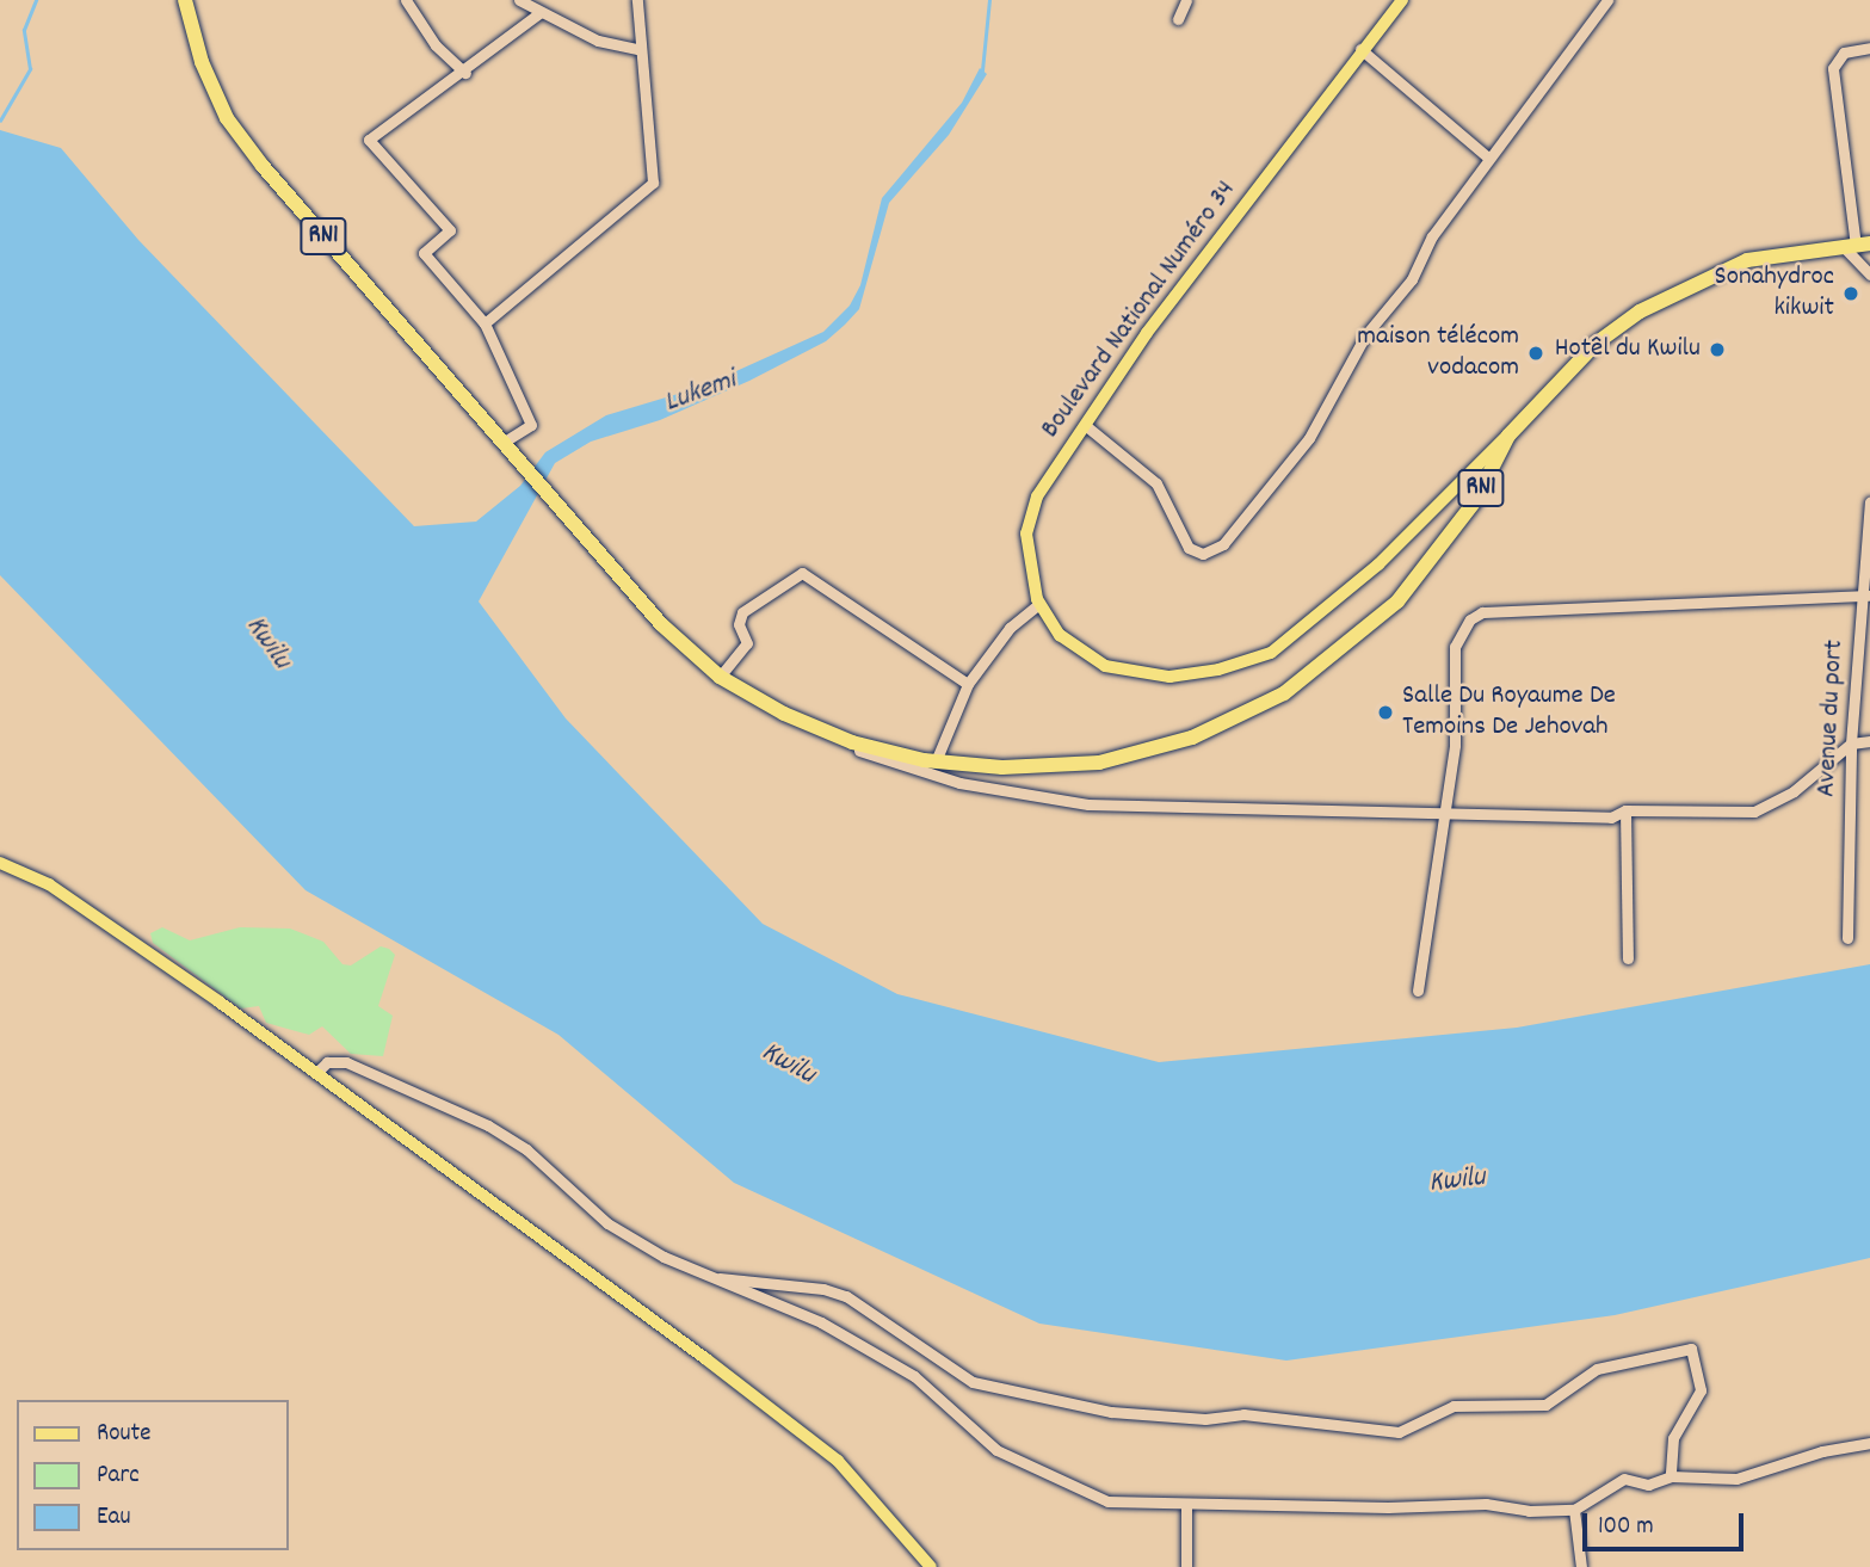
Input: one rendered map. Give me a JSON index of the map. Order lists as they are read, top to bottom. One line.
{"streets":{"highway":["RN1"],"main road":["Boulevard National Numéro 34"],"street":["Avenue du port"]},"crossings":[["RN1","Boulevard National Numéro 34"]],"water":["Lukemi","Kwilu"],"places":["Sonahydroc kikwit","Hotêl du Kwilu","maison télécom vodacom","Salle Du Royaume De Temoins De Jehovah"],"legend":["Route","Parc","Eau"],"scale_bar":"100 m"}
